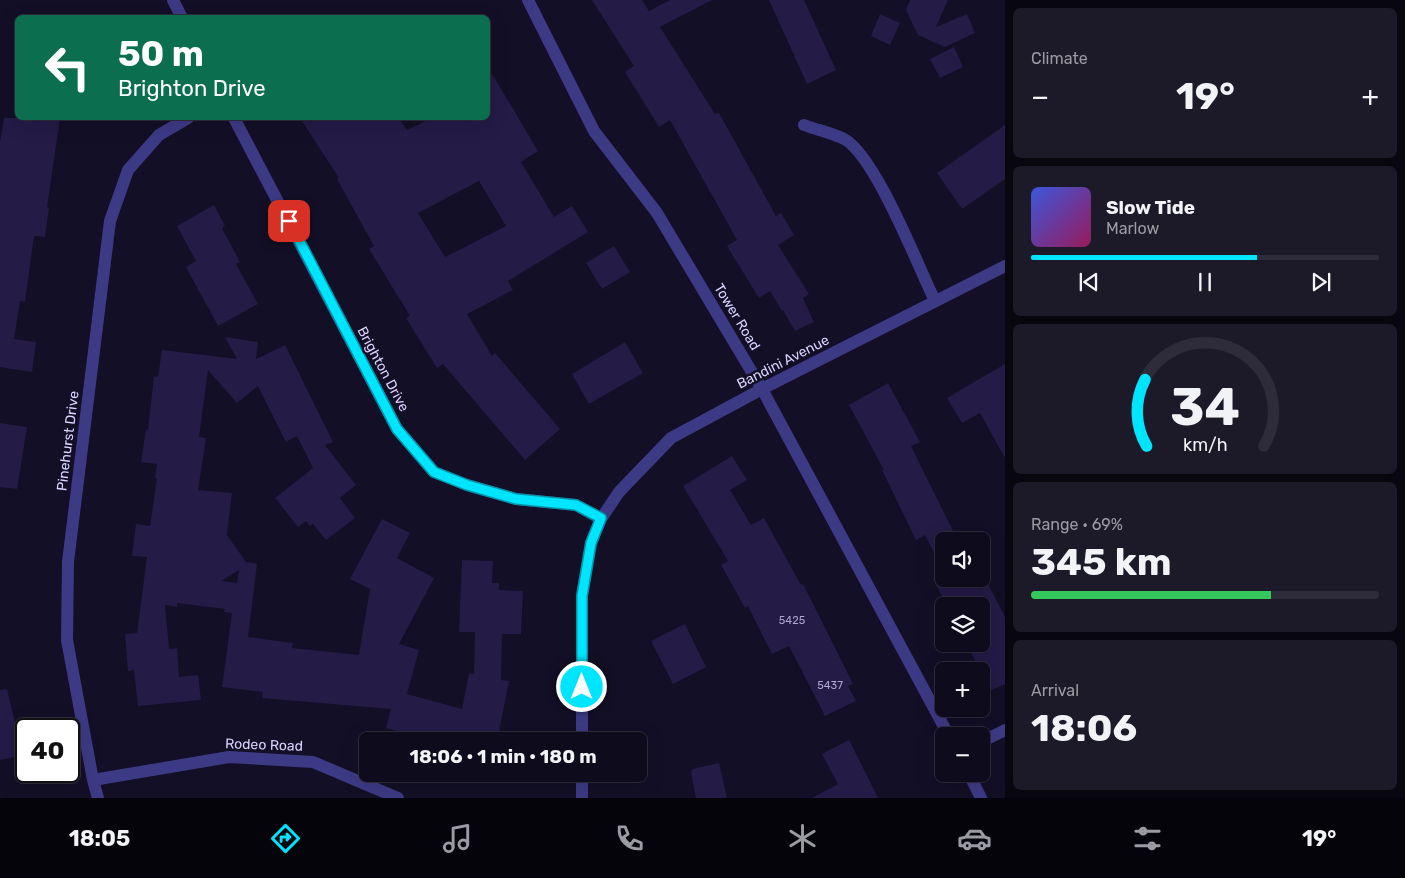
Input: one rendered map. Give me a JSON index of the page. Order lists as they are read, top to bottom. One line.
{"streets":{"street":["Tower Road","Bandini Avenue","Brighton Drive","Pinehurst Drive","Rodeo Road"]},"crossings":[["Tower Road","Bandini Avenue"],["Bandini Avenue","Brighton Drive"],["Pinehurst Drive","Rodeo Road"]],"house_numbers":["5425","5437"],"page":{"tile":["Climate",["Range · 69%","345 km"],["Arrival","18:06"]],"turn":["50 m","Brighton Drive"],"heat":["−","19°","+"],"song":["Slow Tide","Marlow"],"map_buttons":["+","−"],"limit":"40","trip":"18:06 · 1 min · 180 m","tabs":["18:05","19°"],"gauge":["34","km/h"]}}
